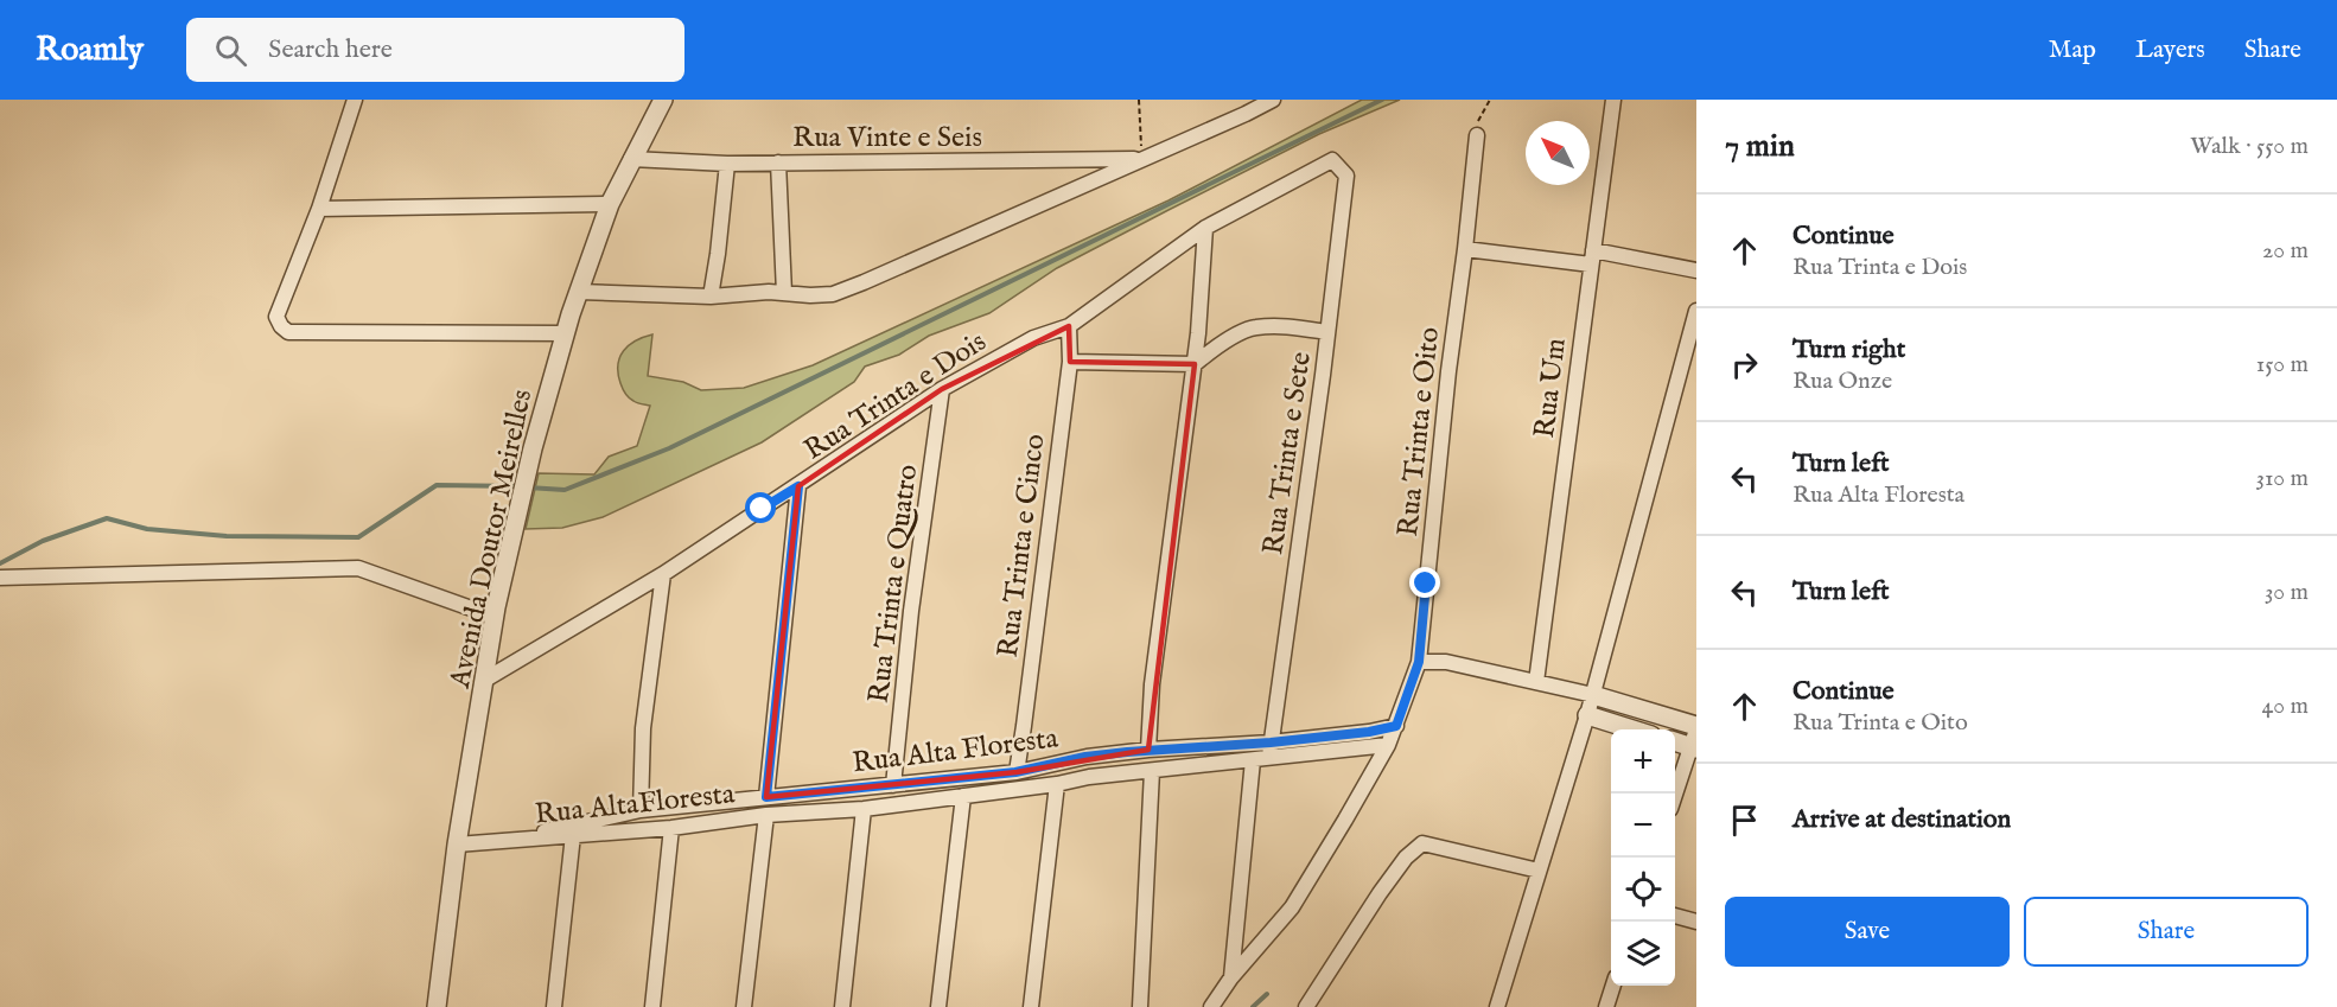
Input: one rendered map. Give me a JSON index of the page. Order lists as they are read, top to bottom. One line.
{"streets":{"street":["Rua Vinte e Seis","Rua Um","Rua Trinta e Dois","Rua Trinta e Oito","Rua Trinta e Sete","Avenida Doutor Meirelles","Rua Trinta e Cinco","Rua Trinta e Quatro","Rua Alta Floresta","Rua AltaFloresta"]},"crossings":[["Rua Vinte e Seis","Avenida Doutor Meirelles"],["Rua Trinta e Dois","Rua Trinta e Sete"],["Rua Trinta e Dois","Avenida Doutor Meirelles"],["Rua Trinta e Dois","Rua Trinta e Cinco"],["Rua Trinta e Dois","Rua Trinta e Quatro"],["Rua Trinta e Oito","Rua Alta Floresta"],["Rua Trinta e Oito","Rua AltaFloresta"],["Rua Trinta e Sete","Rua Alta Floresta"],["Rua Trinta e Sete","Rua AltaFloresta"],["Rua Trinta e Cinco","Rua Alta Floresta"],["Rua Trinta e Quatro","Rua Alta Floresta"],["Rua Alta Floresta","Rua AltaFloresta"]],"north":"top left","page":{"header":"Roamly","search":"Search here","nav":["Map","Layers","Share"],"heading":["7 min","Walk · 550 m"],"list":[["Continue","Rua Trinta e Dois","20 m"],["Turn right","Rua Onze","150 m"],["Turn left","Rua Alta Floresta","310 m"],["Turn left","30 m"],["Continue","Rua Trinta e Oito","40 m"],"Arrive at destination"],"map_buttons":["+","−"],"buttons":["Save","Share"]}}
